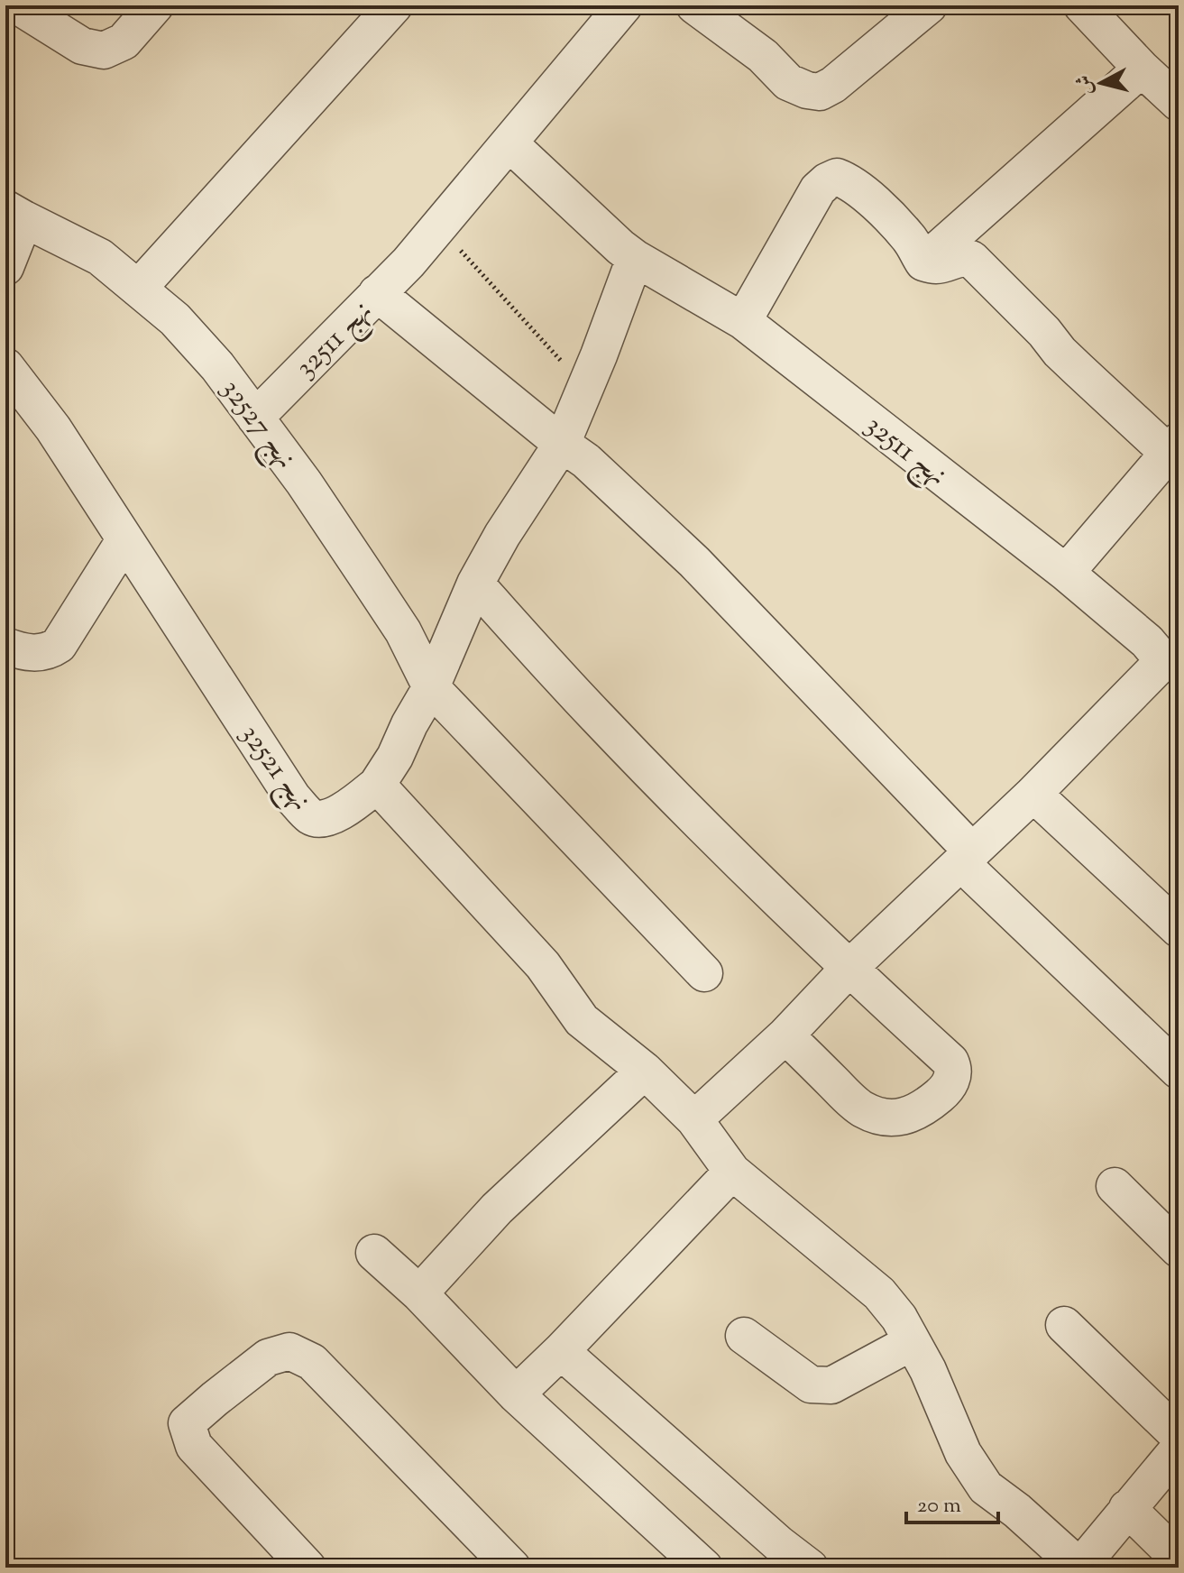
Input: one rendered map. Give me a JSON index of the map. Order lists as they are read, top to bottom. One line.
{"streets":{"street":["نهج 32511","نهج 32527","نهج 32521"]},"crossings":[["نهج 32511","نهج 32527"]],"scale_bar":"20 m","north":"left"}
